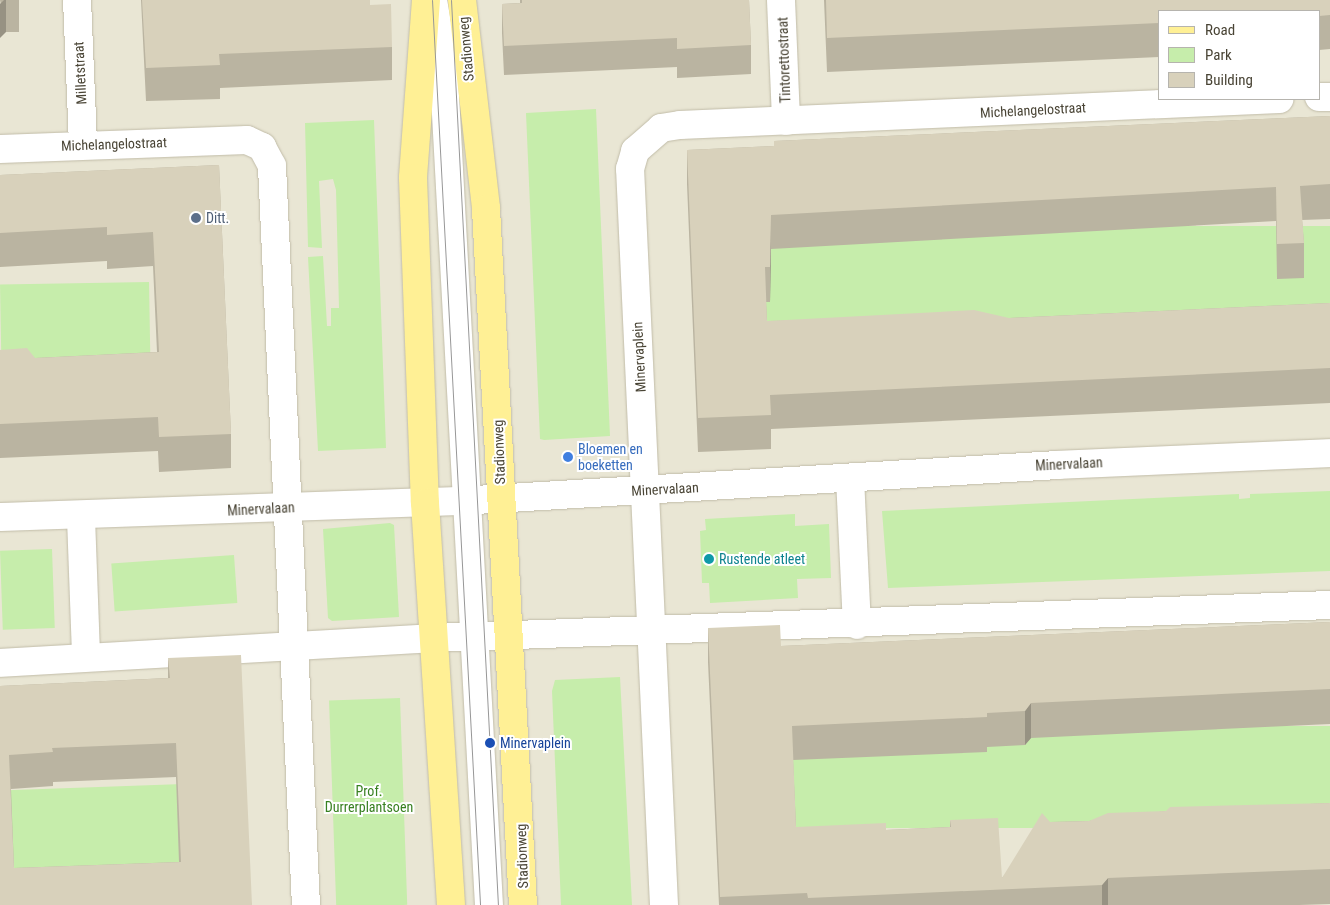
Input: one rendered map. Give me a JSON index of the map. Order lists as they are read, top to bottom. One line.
{"streets":{"main road":["Stadionweg"],"street":["Tintorettostraat","Milletstraat","Michelangelostraat","Minervaplein","Minervalaan"]},"crossings":[["Stadionweg","Minervalaan"],["Tintorettostraat","Michelangelostraat"],["Tintorettostraat","Minervaplein"],["Milletstraat","Michelangelostraat"],["Michelangelostraat","Minervaplein"],["Michelangelostraat","Minervalaan"],["Minervaplein","Minervalaan"]],"parks":["Prof. Durrerplantsoen"],"places":["Ditt.","Bloemen en boeketten","Rustende atleet","Minervaplein"],"legend":["Road","Park","Building"]}
